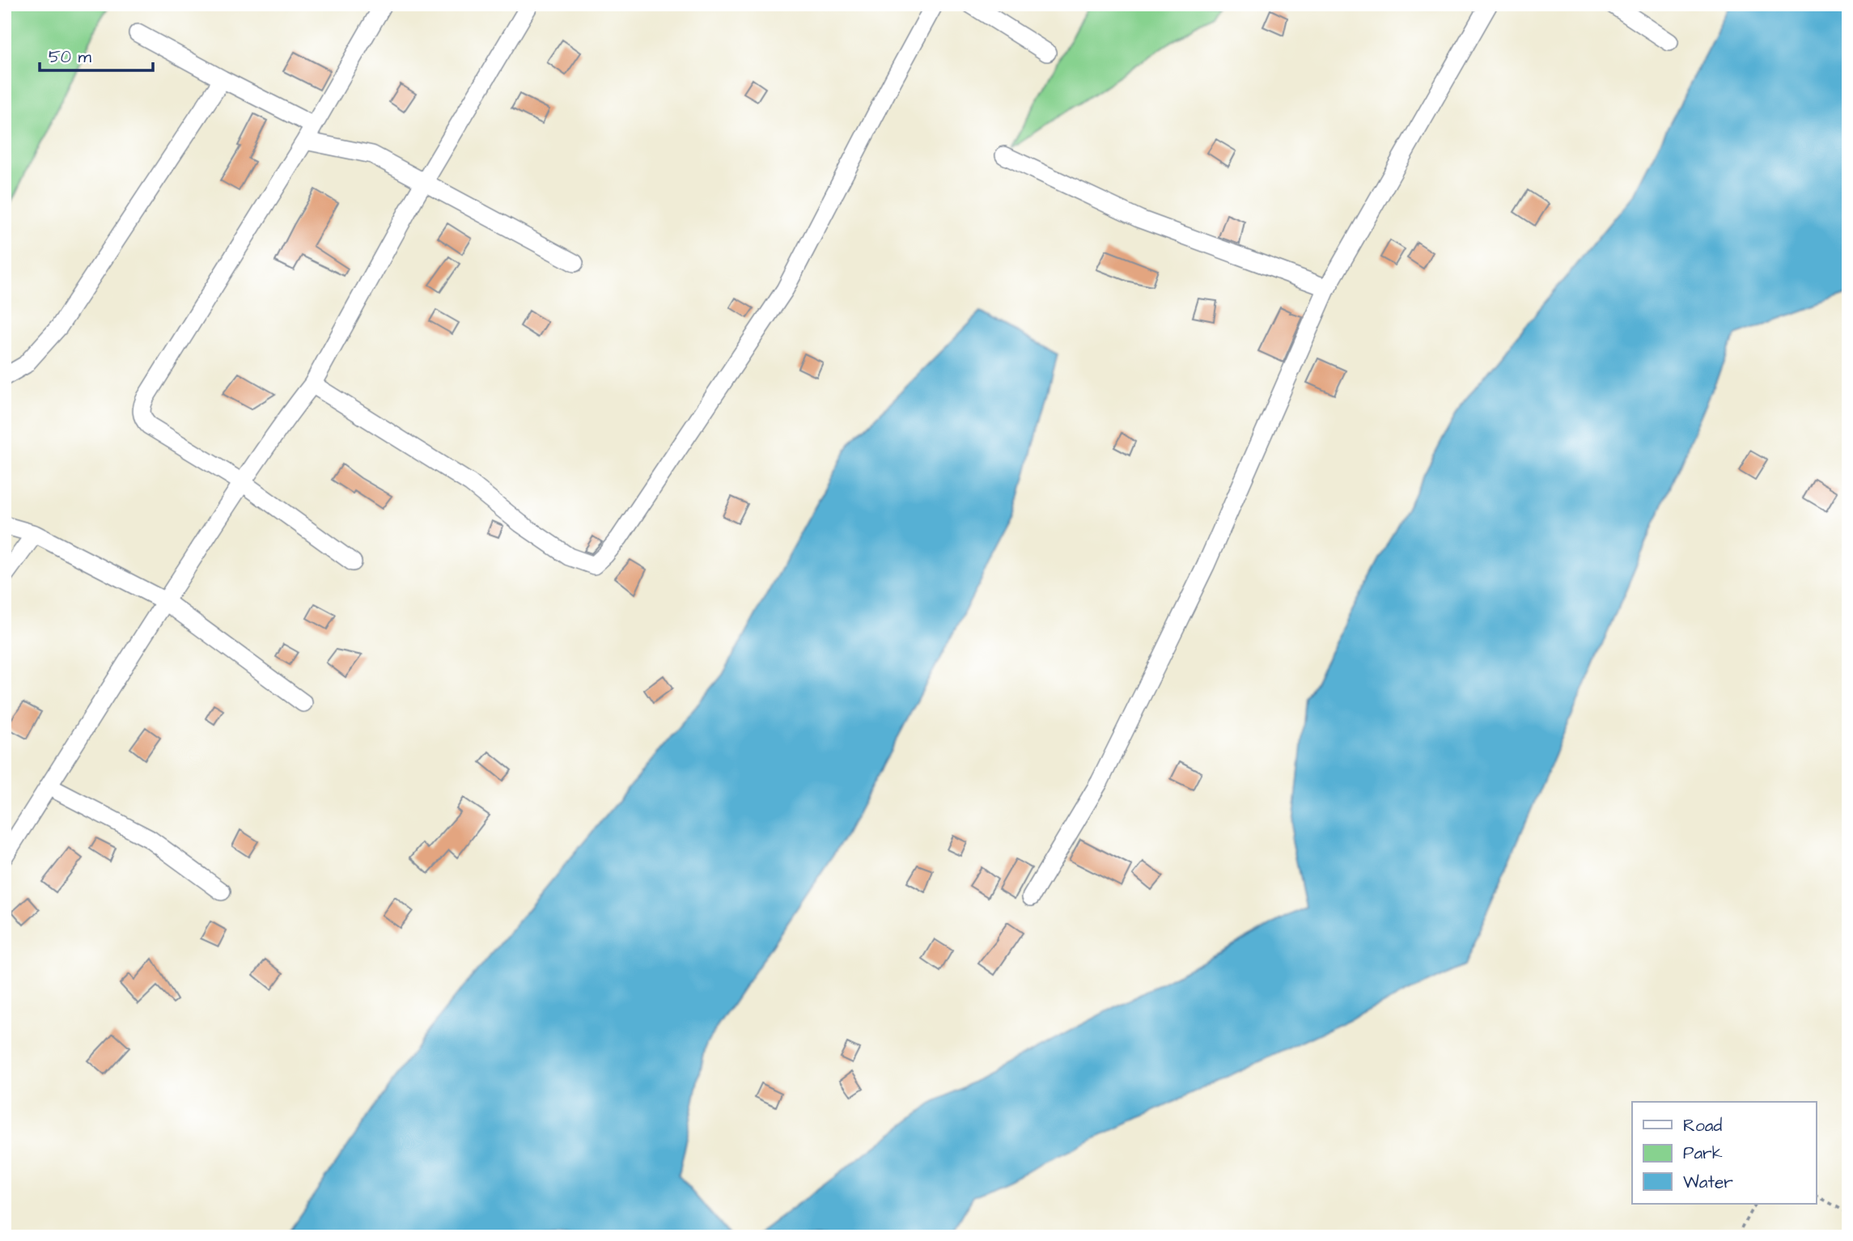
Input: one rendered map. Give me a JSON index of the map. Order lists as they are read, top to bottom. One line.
{"legend":["Road","Park","Water"],"scale_bar":"50 m"}
